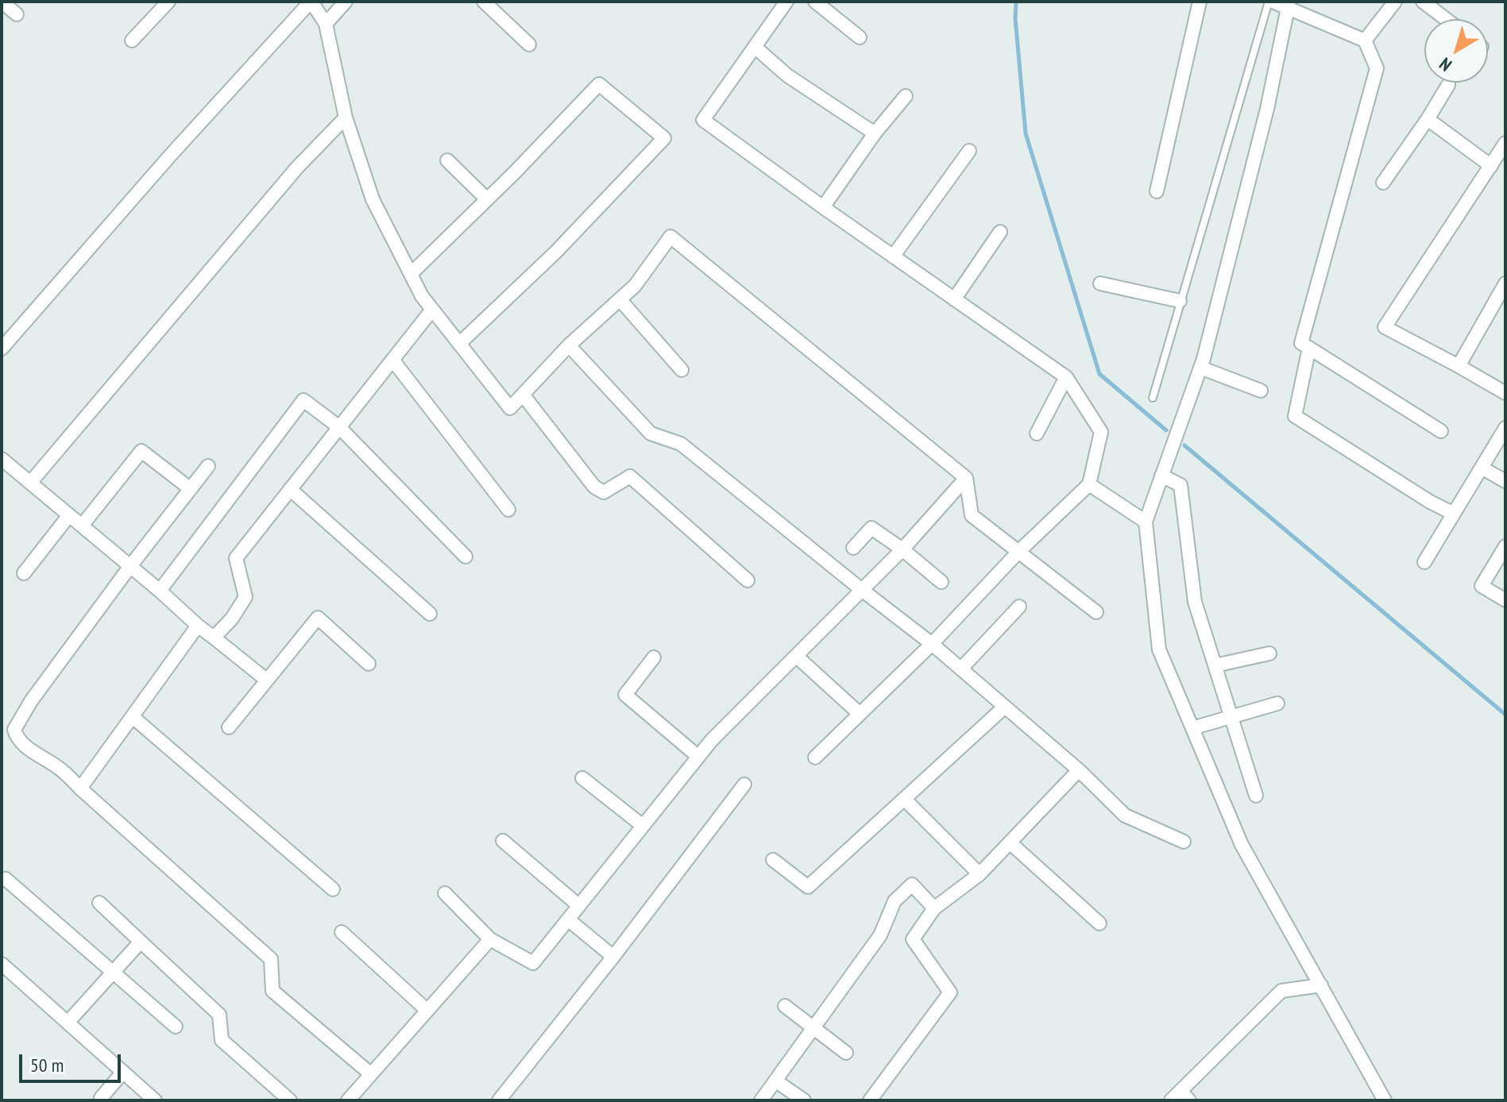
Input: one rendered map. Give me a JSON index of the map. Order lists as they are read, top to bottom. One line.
{"scale_bar":"50 m","north":"bottom left"}
